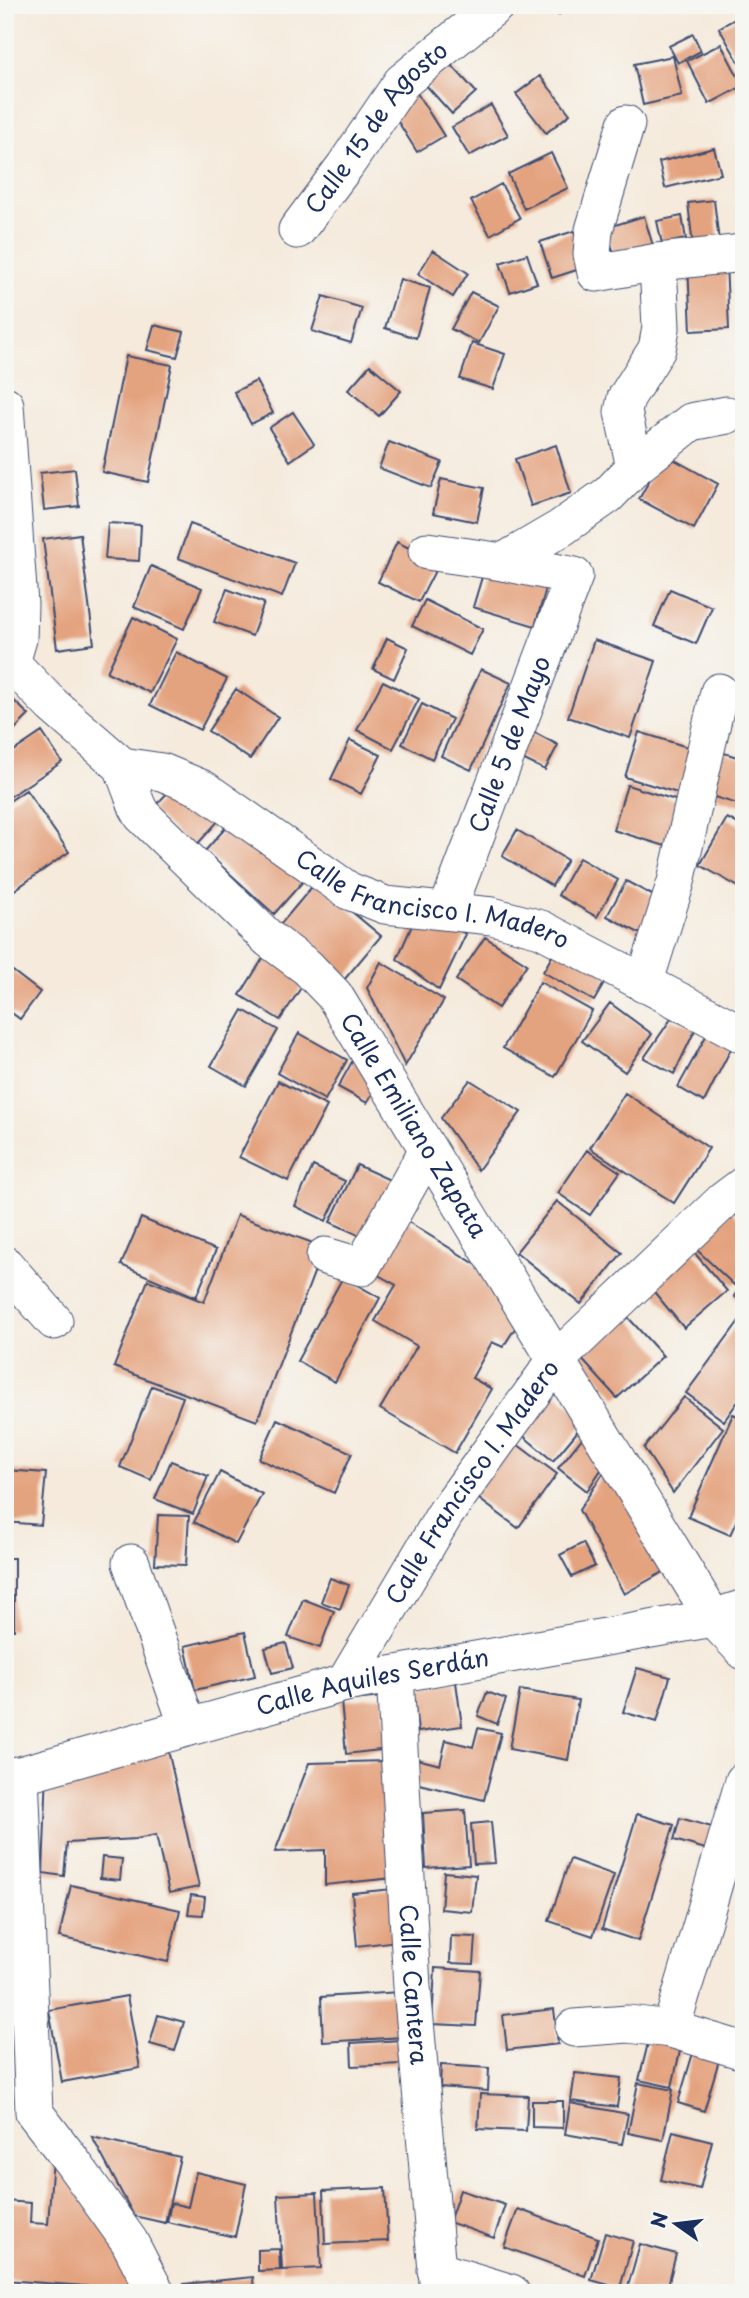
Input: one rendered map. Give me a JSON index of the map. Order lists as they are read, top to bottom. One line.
{"streets":{"street":["Calle 15 de Agosto","Calle 5 de Mayo","Calle Francisco I. Madero","Calle Emiliano Zapata","Calle Aquiles Serdán","Calle Cantera"]},"crossings":[["Calle 5 de Mayo","Calle Francisco I. Madero"],["Calle Francisco I. Madero","Calle Emiliano Zapata"],["Calle Francisco I. Madero","Calle Aquiles Serdán"],["Calle Emiliano Zapata","Calle Aquiles Serdán"],["Calle Aquiles Serdán","Calle Cantera"]],"north":"left"}
